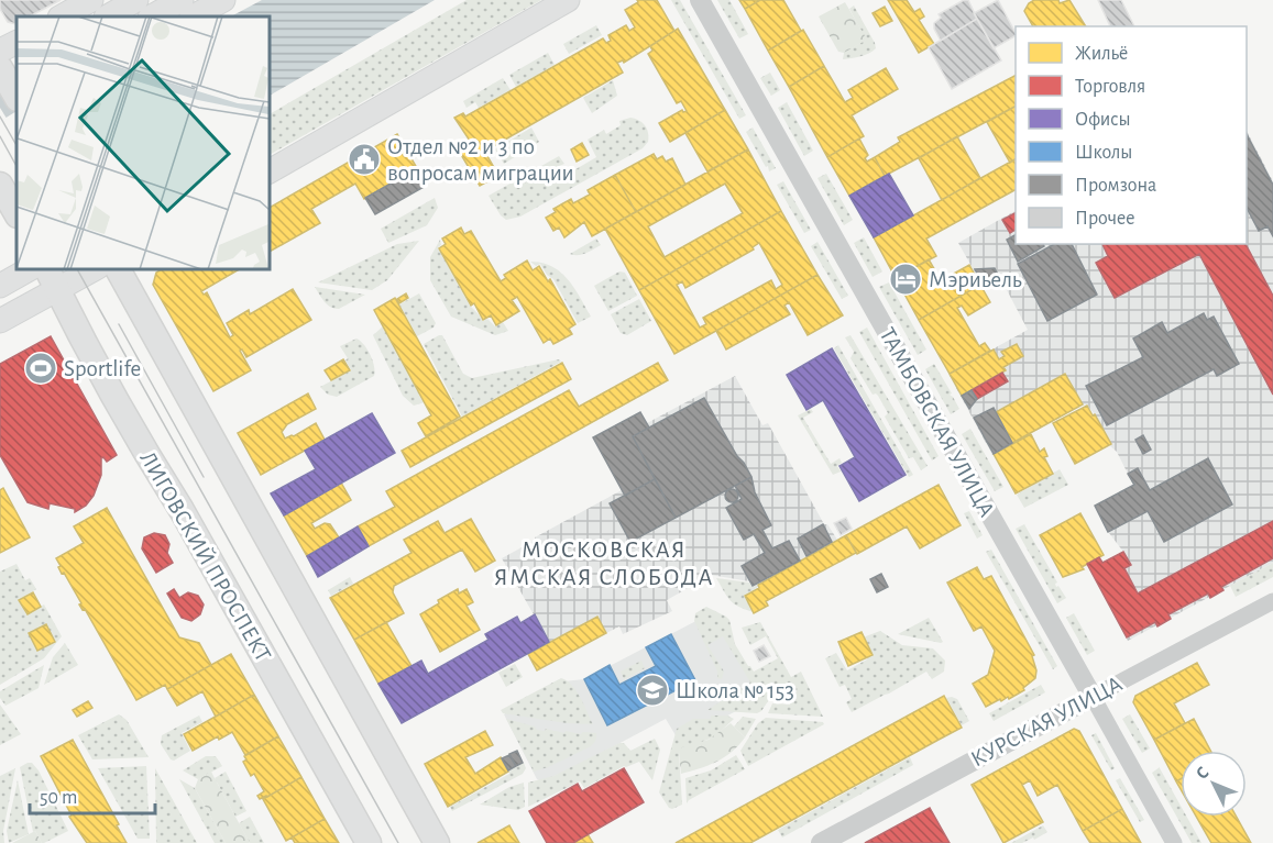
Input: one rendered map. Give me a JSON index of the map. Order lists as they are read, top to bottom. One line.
{"streets":{"main road":["ЛИГОВСКИЙ ПРОСПЕКТ"],"street":["ТАМБОВСКАЯ УЛИЦА","КУРСКАЯ УЛИЦА"]},"crossings":[["ТАМБОВСКАЯ УЛИЦА","КУРСКАЯ УЛИЦА"]],"districts":["МОСКОВСКАЯ ЯМСКАЯ СЛОБОДА"],"places":{"public building":["Отдел №2 и 3 по вопросам миграции"],"hotel":["Мэриьель"],"sports":["Sportlife"],"school or university":["Школа № 153"]},"legend":["Жильё","Торговля","Офисы","Школы","Промзона","Прочее"],"scale_bar":"50 m","north":"top left"}
